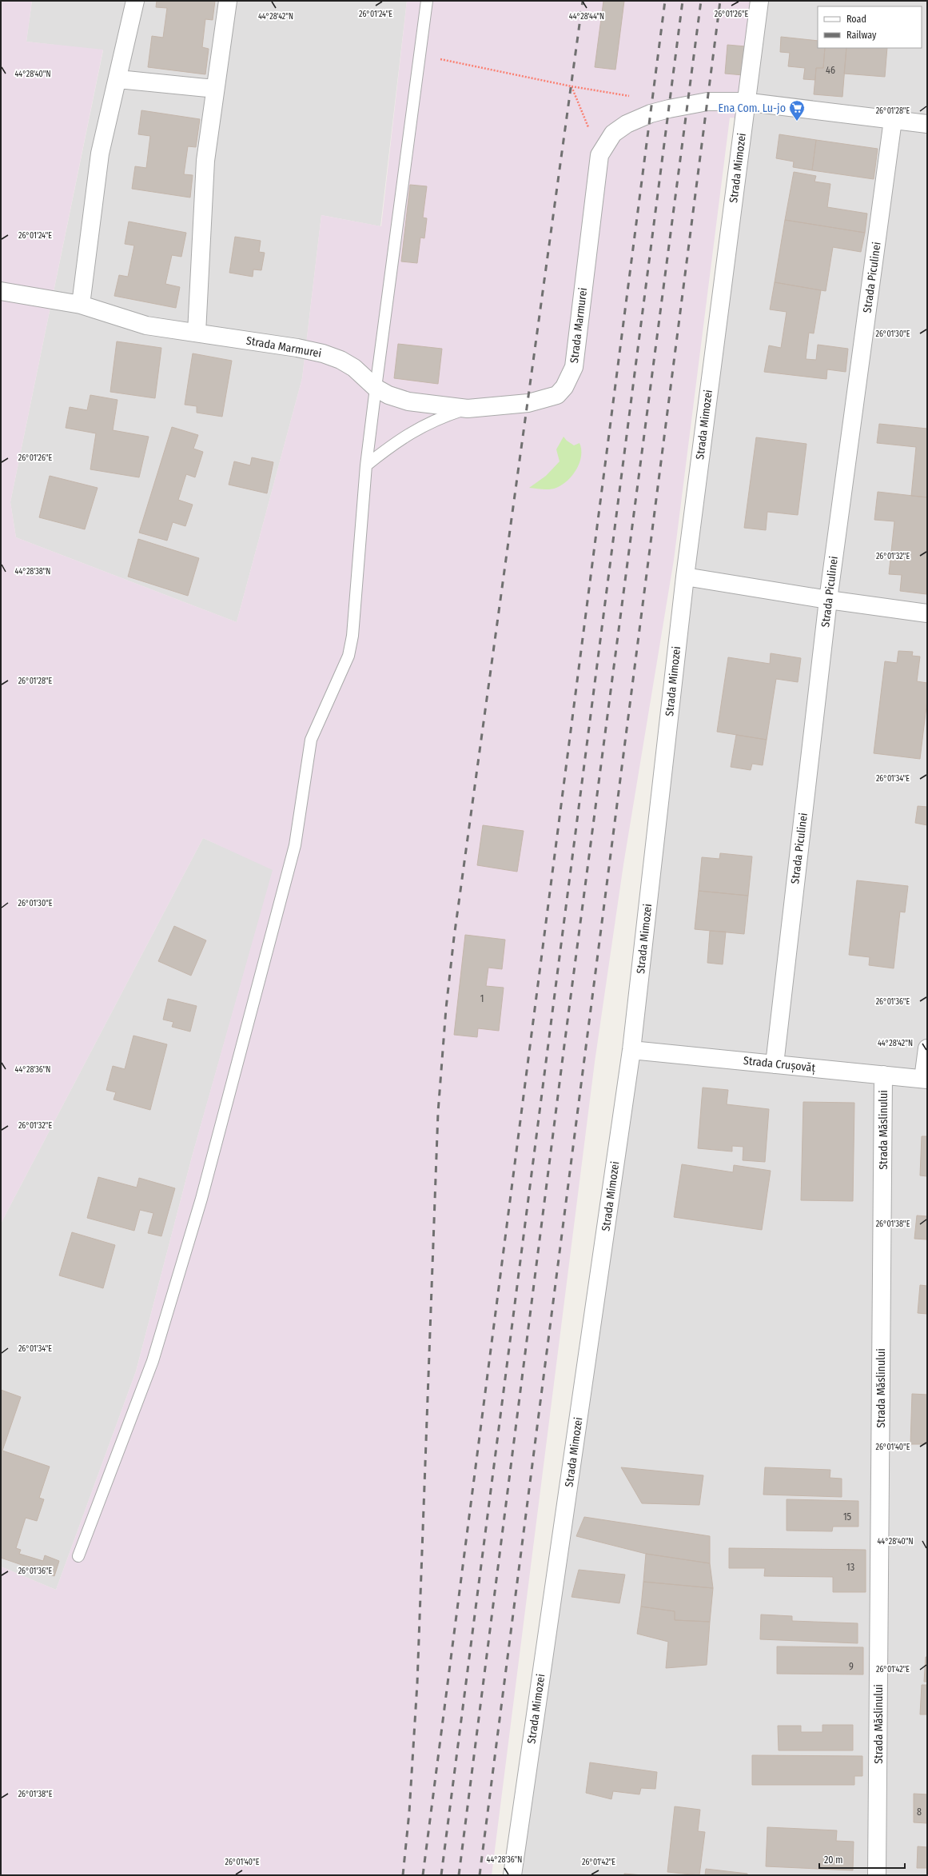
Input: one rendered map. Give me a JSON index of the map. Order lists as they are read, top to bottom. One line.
{"streets":{"street":["Strada Mimozei","Strada Piculinei","Strada Marmurei","Strada Crușovăț","Strada Măslinului"]},"crossings":[["Strada Mimozei","Strada Marmurei"],["Strada Mimozei","Strada Crușovăț"],["Strada Piculinei","Strada Marmurei"],["Strada Piculinei","Strada Crușovăț"],["Strada Crușovăț","Strada Măslinului"]],"places":{"supermarket":["Ena Com. Lu-jo"]},"house_numbers":["46","1","15","13","9","8"],"legend":["Road","Railway"],"scale_bar":"20 m","coordinates":["26°01'24\"E","26°01'26\"E","44°28'42\"N","44°28'44\"N","44°28'40\"N","26°01'28\"E","26°01'30\"E","26°01'32\"E","44°28'38\"N","26°01'34\"E","26°01'36\"E","44°28'36\"N","26°01'38\"E","26°01'40\"E","26°01'42\"E"]}
